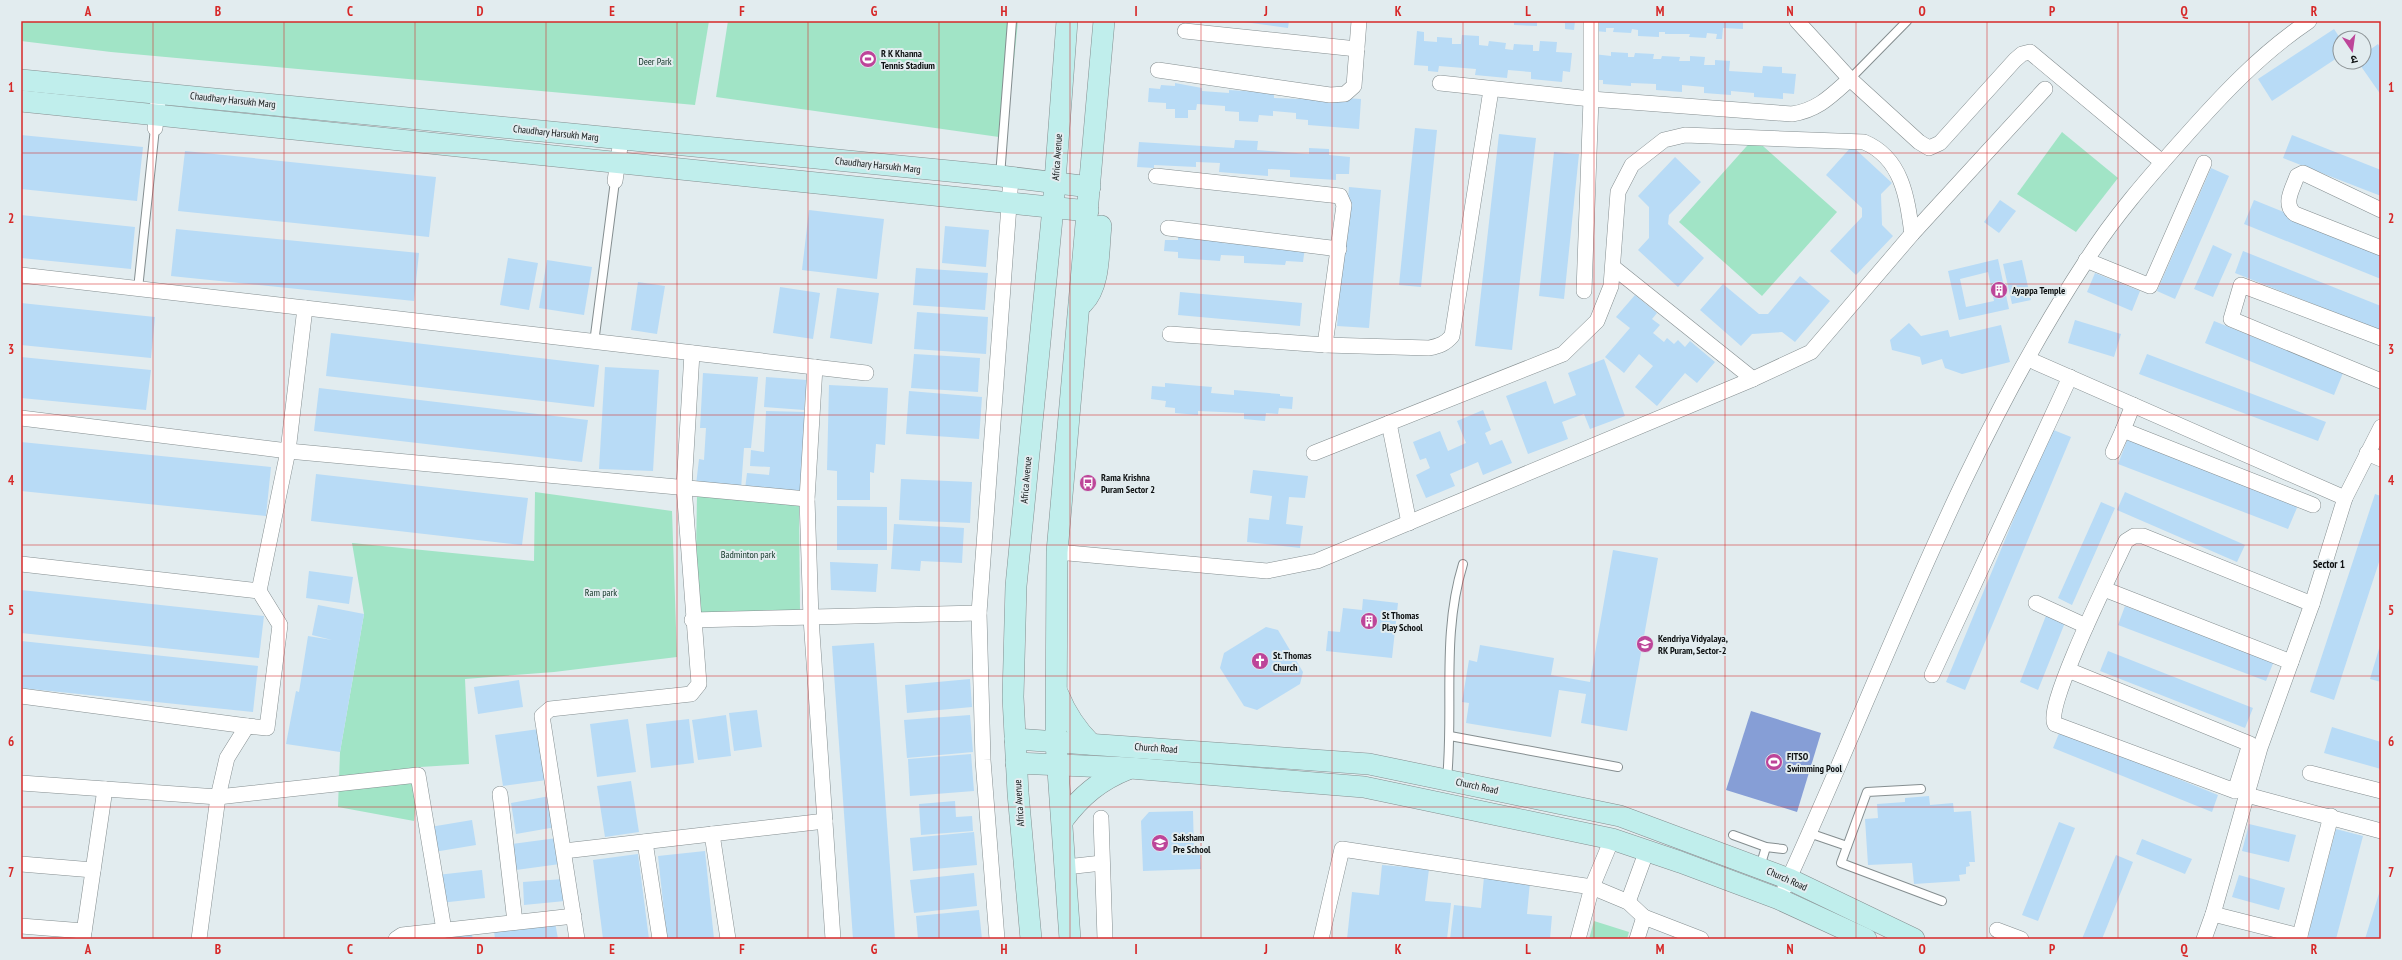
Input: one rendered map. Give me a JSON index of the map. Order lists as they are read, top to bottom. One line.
{"streets":{"street":["Chaudhary Harsukh Marg","Africa Avenue","Church Road"]},"crossings":[["Chaudhary Harsukh Marg","Africa Avenue"],["Africa Avenue","Church Road"]],"districts":["Sector 1"],"parks":["Deer Park","Badminton park","Ram park"],"places":{"sports":["R K Khanna Tennis Stadium","FITSO Swimming Pool"],"building":["Ayappa Temple","St Thomas Play School"],"bus stop":["Rama Krishna Puram Sector 2"],"school or university":["Kendriya Vidyalaya, RK Puram, Sector-2","Saksham Pre School"],"church":["St. Thomas Church"]},"north":"bottom","grid":{"columns":["A","B","C","D","E","F","G","H","I","J","K","L","M","N","O","P","Q","R"],"rows":["1","2","3","4","5","6","7"]}}
